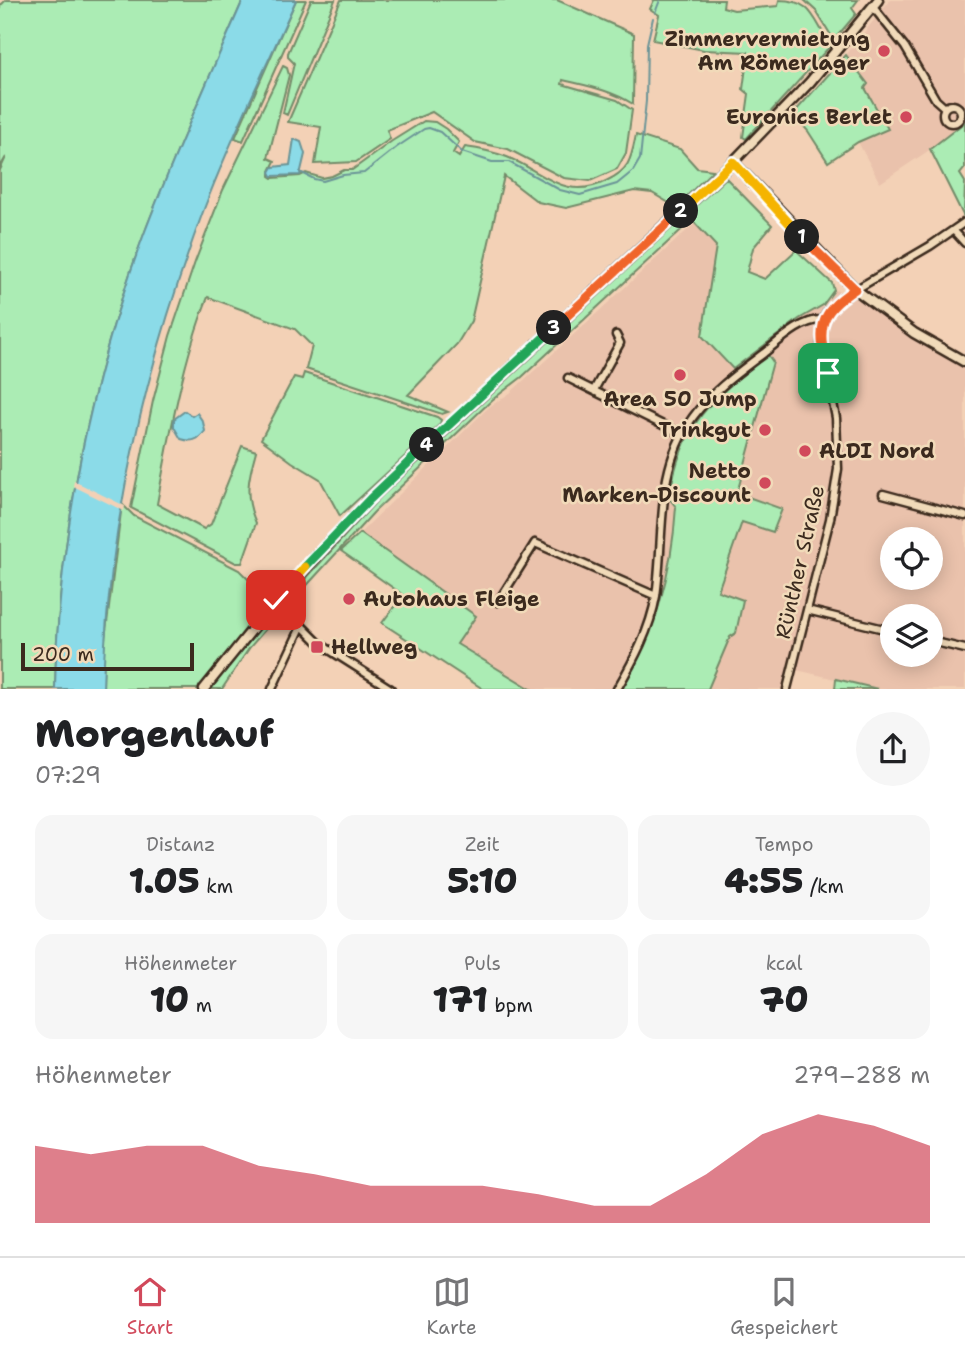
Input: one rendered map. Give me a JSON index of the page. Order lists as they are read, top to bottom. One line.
{"streets":{"street":["Rünther Straße"]},"places":{"other":["Zimmervermietung Am Römerlager","Euronics Berlet","Area 50 Jump","Trinkgut","ALDI Nord","Netto Marken-Discount","Autohaus Fleige"],"transit":["Hellweg"]},"scale_bar":"200 m","page":{"pins":["2","1","3","4"],"scale":"200 m","heading":["Morgenlauf","07:29"],"stats":[["Distanz","1.05 km"],["Zeit","5:10"],["Tempo","4:55 /km"],["Höhenmeter","10 m"],["Puls","171 bpm"],["kcal","70"]],"chart":["Höhenmeter","279–288 m"],"tabs":["Start","Karte","Gespeichert"]}}
